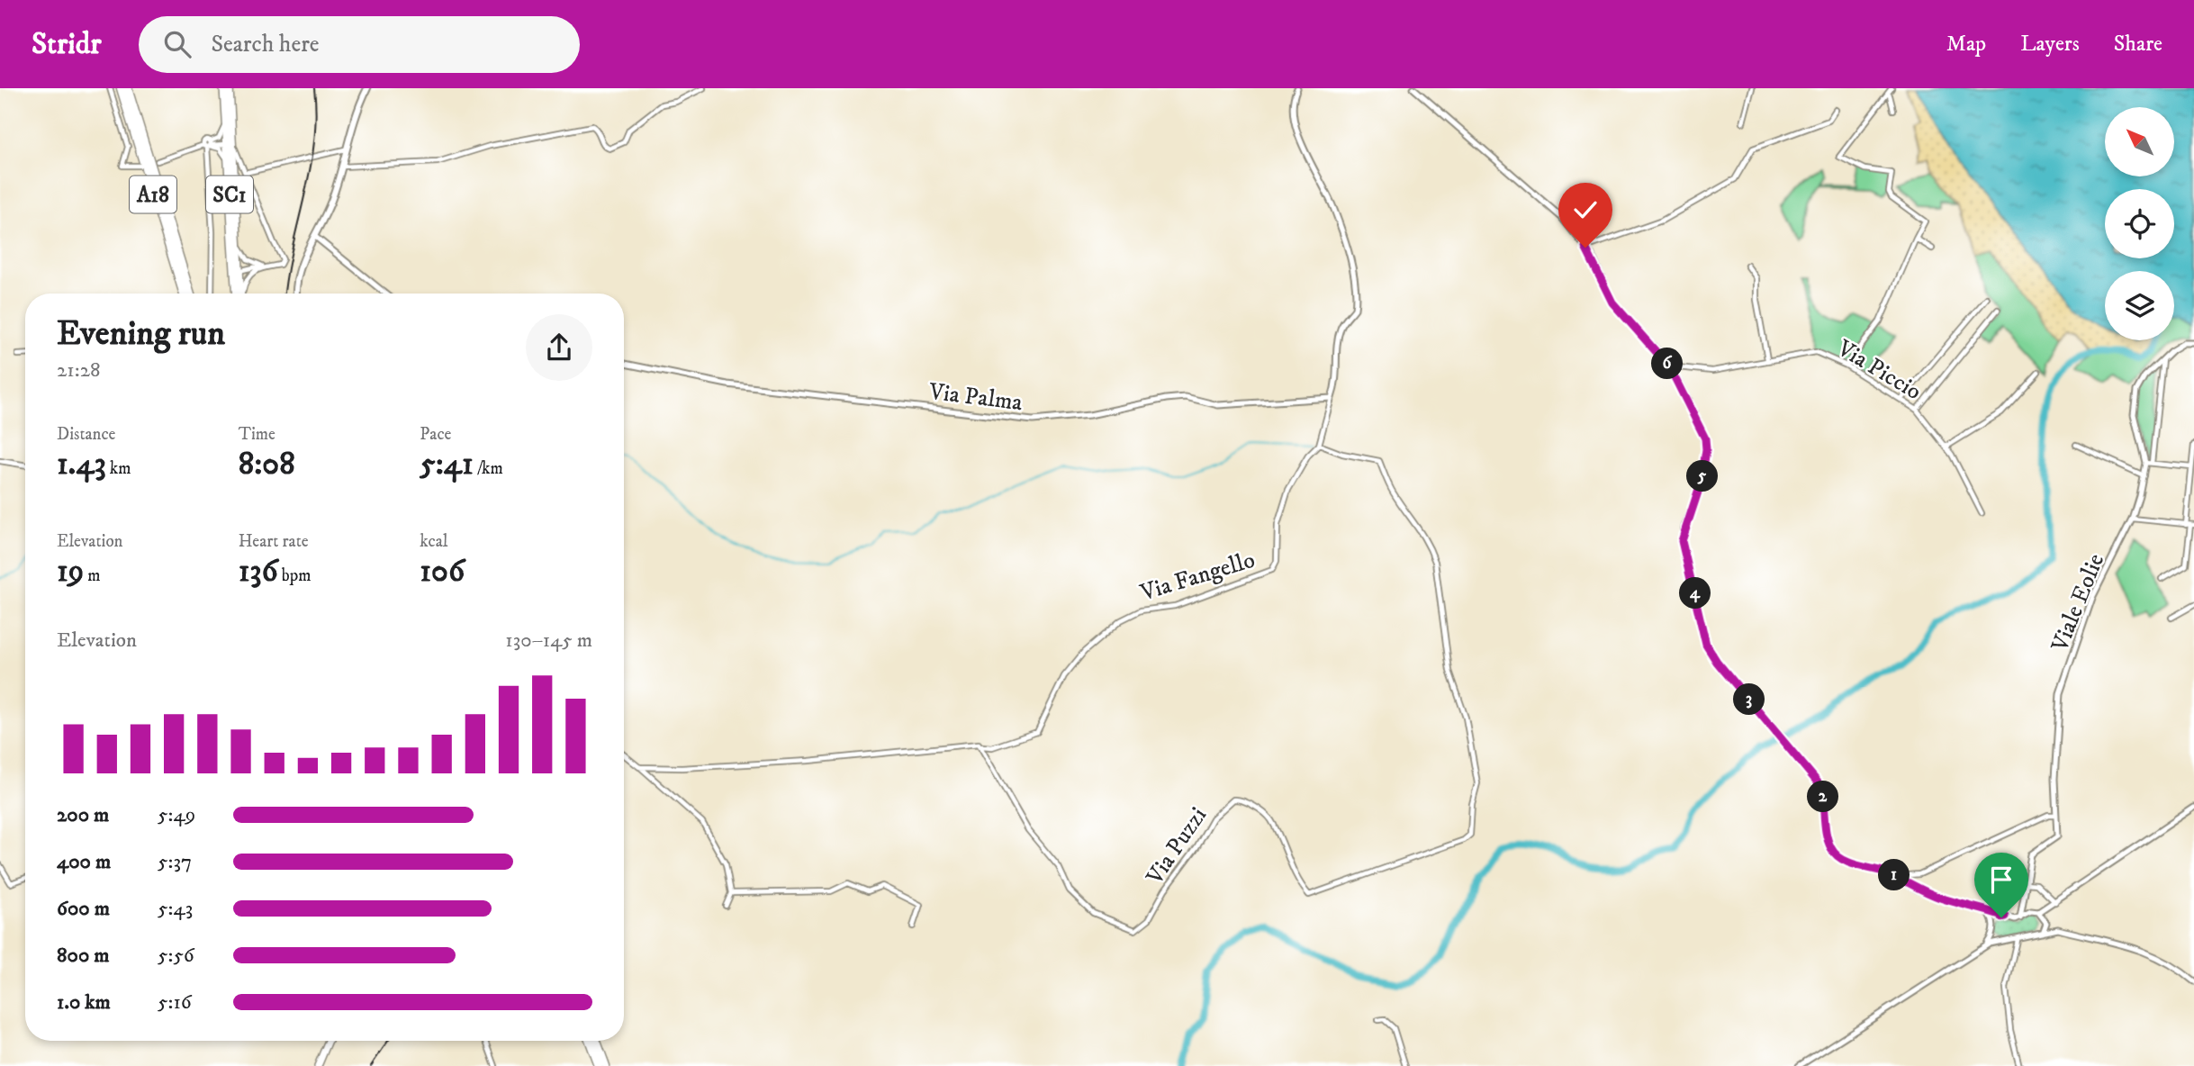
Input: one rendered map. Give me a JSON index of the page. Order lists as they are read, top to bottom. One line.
{"streets":{"highway":["A18"],"main road":["SC1"],"street":["Via Piccio","Via Palma","Via Fangello","Viale Eolie","Via Puzzi"]},"crossings":[["Via Palma","Via Fangello"],["Via Fangello","Via Puzzi"]],"north":"top left","page":{"header":"Stridr","search":"Search here","nav":["Map","Layers","Share"],"heading":["Evening run","21:28"],"pins":["6","5","4","3","2","1"],"stats":[["Distance","1.43 km"],["Time","8:08"],["Pace","5:41 /km"],["Elevation","19 m"],["Heart rate","136 bpm"],["kcal","106"]],"chart":["Elevation","130–145 m"],"list":[{"name":"200 m","note":"5:49"},{"name":"400 m","note":"5:37"},{"name":"600 m","note":"5:43"},{"name":"800 m","note":"5:56"},{"name":"1.0 km","note":"5:16"}]}}
